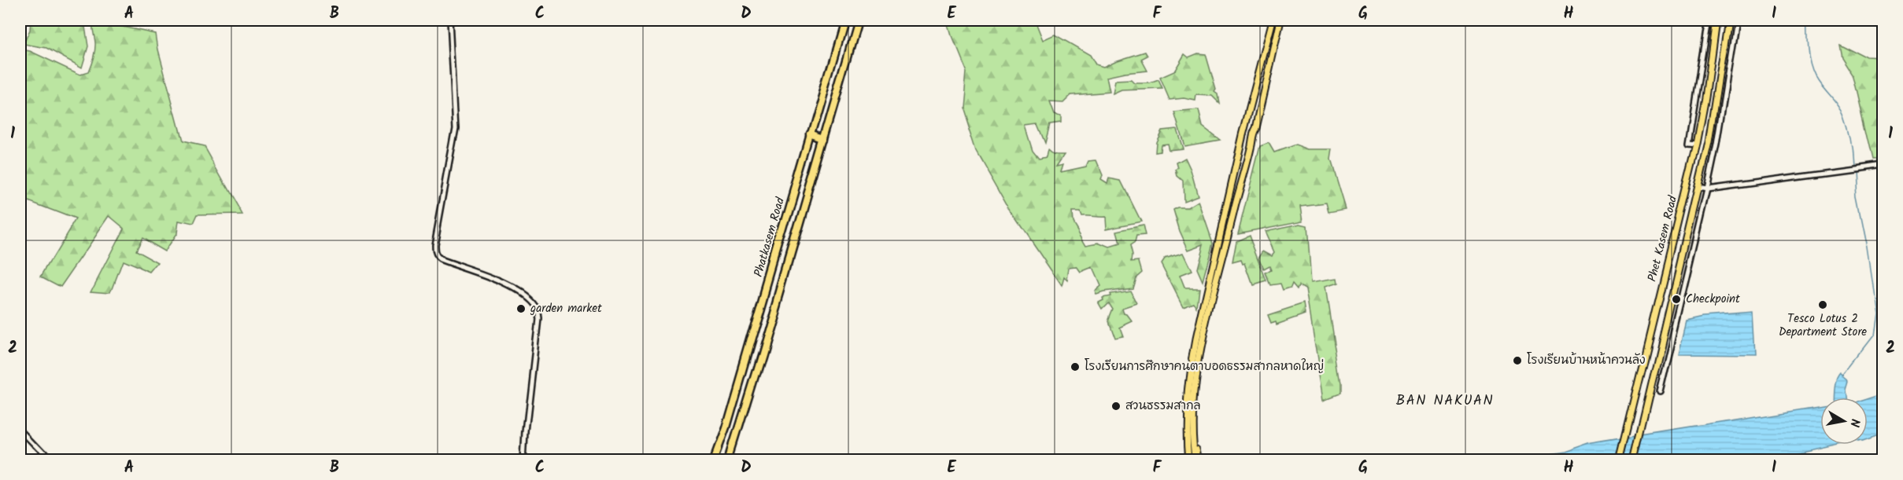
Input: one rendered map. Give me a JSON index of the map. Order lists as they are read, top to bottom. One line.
{"streets":{"highway":["Phatkasem Road"],"main road":["Phet Kasem Road"]},"districts":["BAN NAKUAN"],"places":["Checkpoint","Tesco Lotus 2 Department Store","garden market","โรงเรียนบ้านหน้าควนลัง","โรงเรียนการศึกษาคนตาบอดธรรมสากลหาดใหญ่","สวนธรรมสากล"],"north":"right","grid":{"columns":["A","B","C","D","E","F","G","H","I"],"rows":["1","2"]}}
